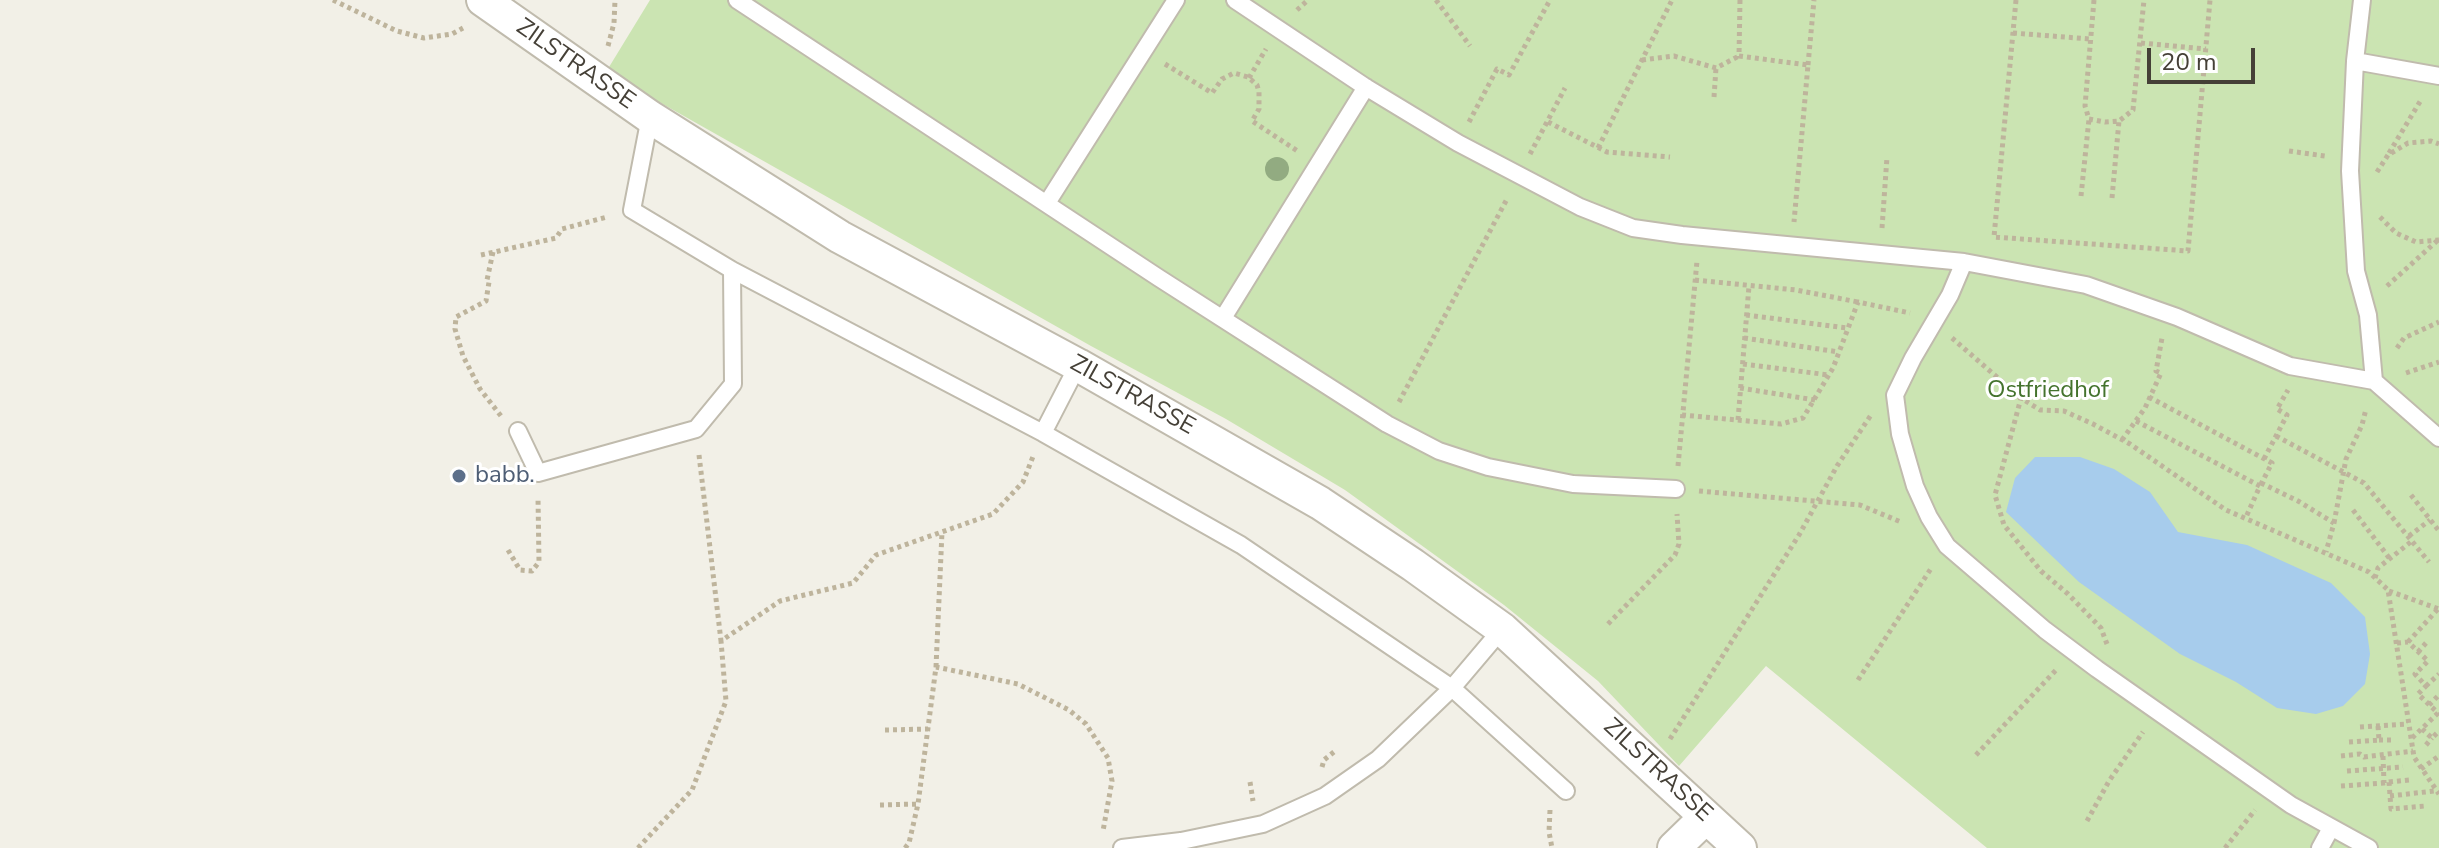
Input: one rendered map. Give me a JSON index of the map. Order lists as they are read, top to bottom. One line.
{"streets":{"street":["ZILSTRASSE"]},"parks":["Ostfriedhof"],"places":["babb."],"scale_bar":"20 m"}
